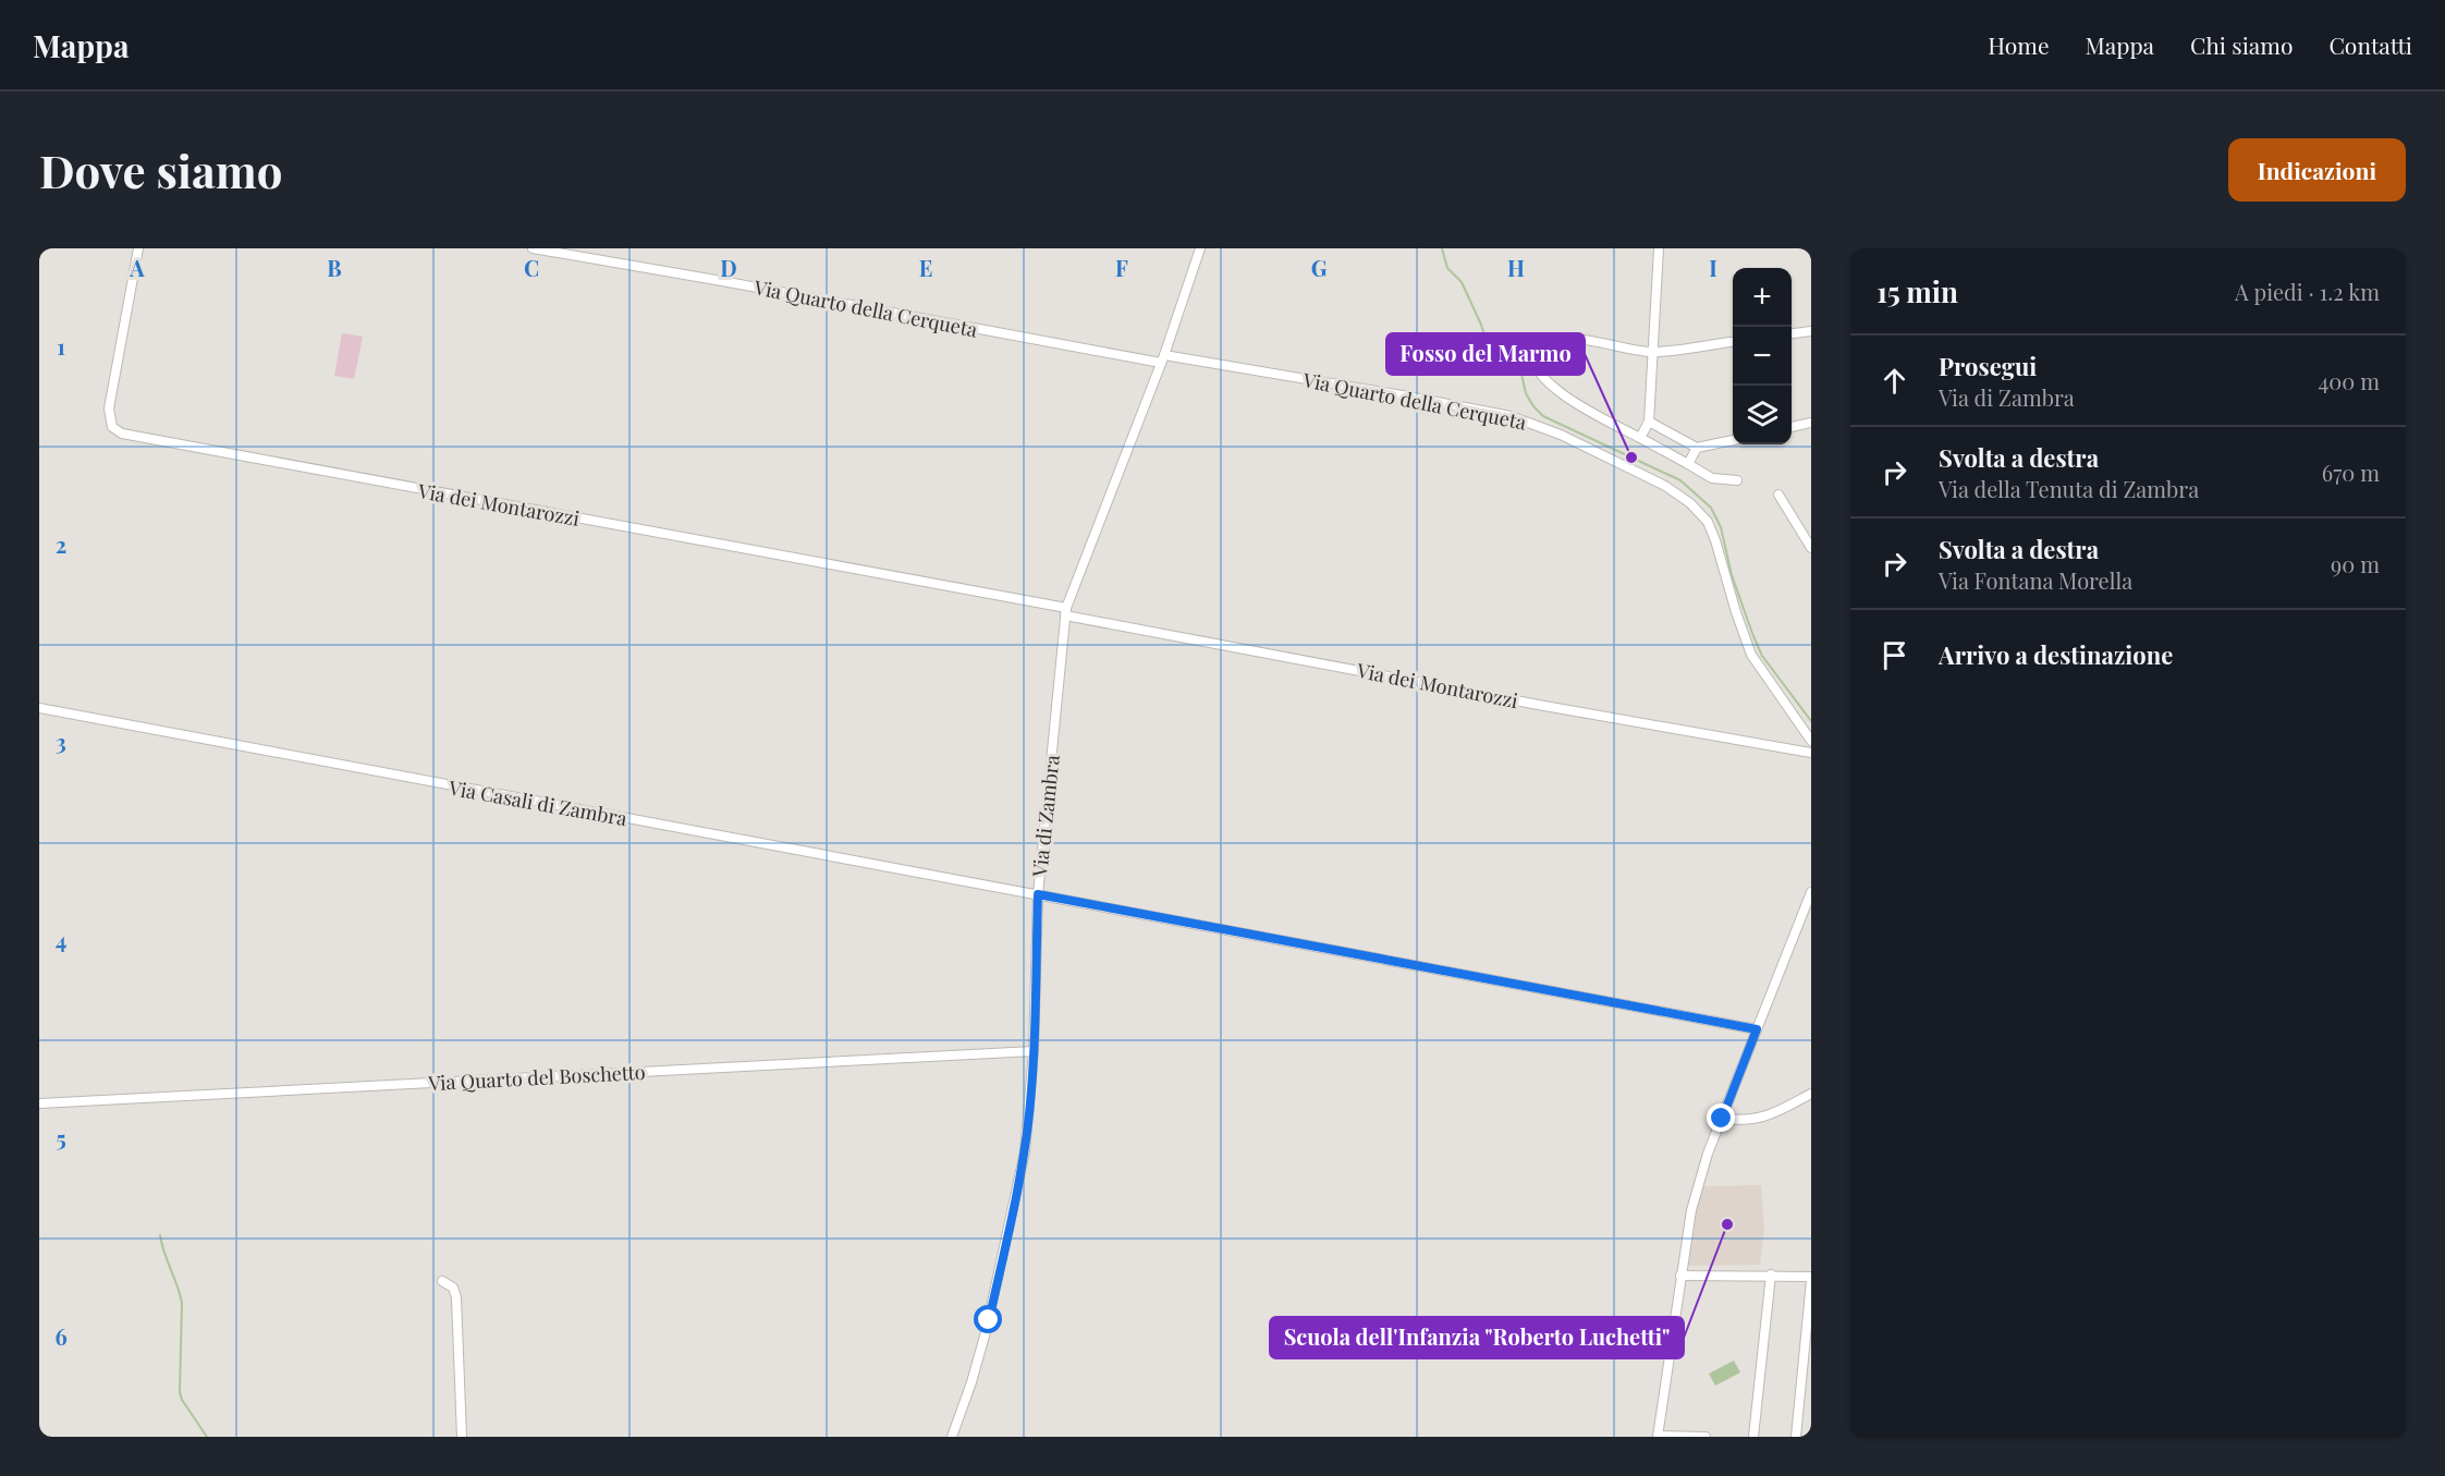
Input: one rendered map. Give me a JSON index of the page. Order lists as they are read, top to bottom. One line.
{"streets":{"street":["Via Quarto della Cerqueta","Via dei Montarozzi","Via Casali di Zambra","Via di Zambra","Via Quarto del Boschetto"]},"crossings":[["Via Quarto della Cerqueta","Via di Zambra"],["Via dei Montarozzi","Via di Zambra"],["Via Casali di Zambra","Via di Zambra"],["Via di Zambra","Via Quarto del Boschetto"]],"places":["Fosso del Marmo","Scuola dell'Infanzia \"Roberto Luchetti\""],"page":{"header":"Mappa","nav":["Home","Mappa","Chi siamo","Contatti"],"buttons":"Indicazioni","title":"Dove siamo","heading":["15 min","A piedi · 1.2 km"],"map_buttons":["+","−"],"list":[["Prosegui","Via di Zambra","400 m"],["Svolta a destra","Via della Tenuta di Zambra","670 m"],["Svolta a destra","Via Fontana Morella","90 m"],"Arrivo a destinazione"]},"grid":{"columns":["A","B","C","D","E","F","G","H","I"],"rows":["1","2","3","4","5","6"]}}
